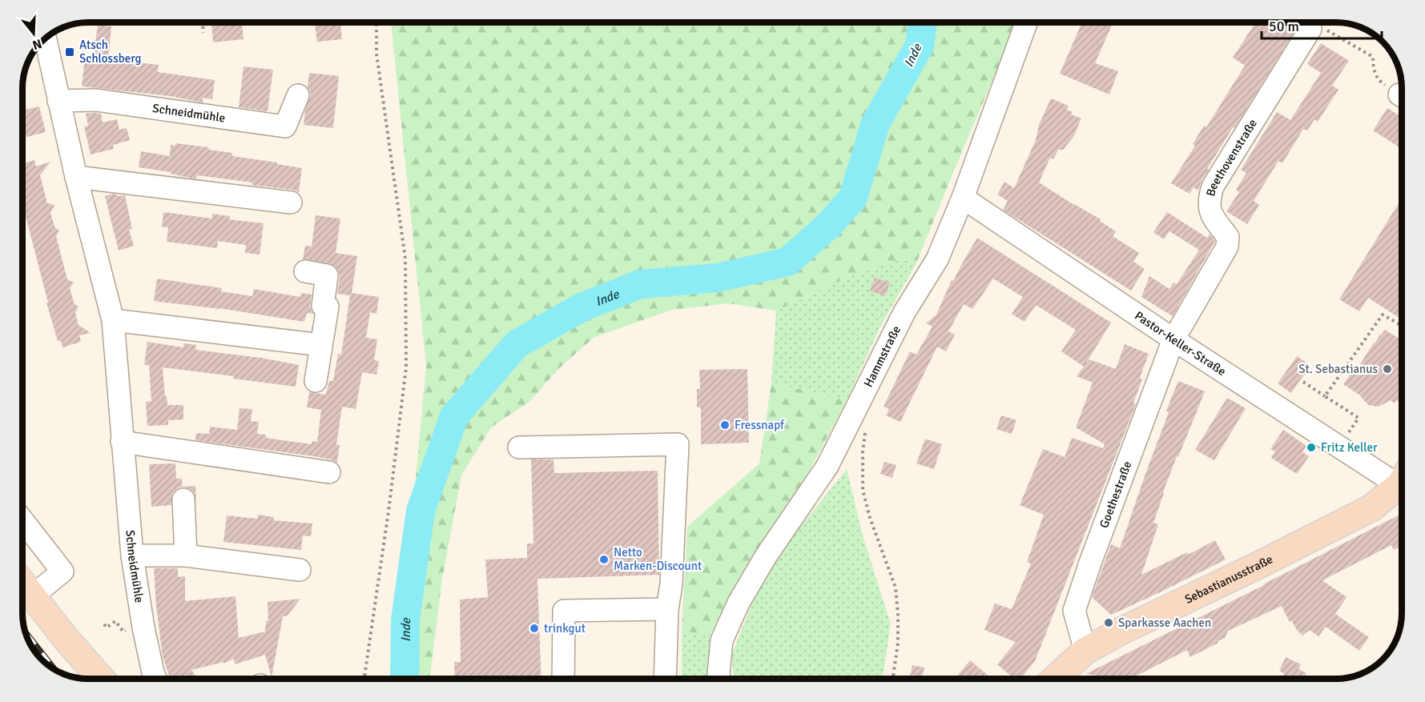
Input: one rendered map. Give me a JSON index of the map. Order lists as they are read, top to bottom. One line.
{"streets":{"main road":["Sebastianusstraße"],"street":["Schneidmühle","Beethovenstraße","Pastor-Keller-Straße","Hammstraße","Goethestraße"]},"crossings":[["Beethovenstraße","Pastor-Keller-Straße"],["Beethovenstraße","Goethestraße"],["Pastor-Keller-Straße","Hammstraße"],["Pastor-Keller-Straße","Goethestraße"],["Goethestraße","Sebastianusstraße"]],"water":["Inde"],"places":{"transit":["Atsch Schlossberg"],"other":["St. Sebastianus","Fressnapf","Fritz Keller","Netto Marken-Discount","Sparkasse Aachen","trinkgut"]},"scale_bar":"50 m","north":"bottom"}
